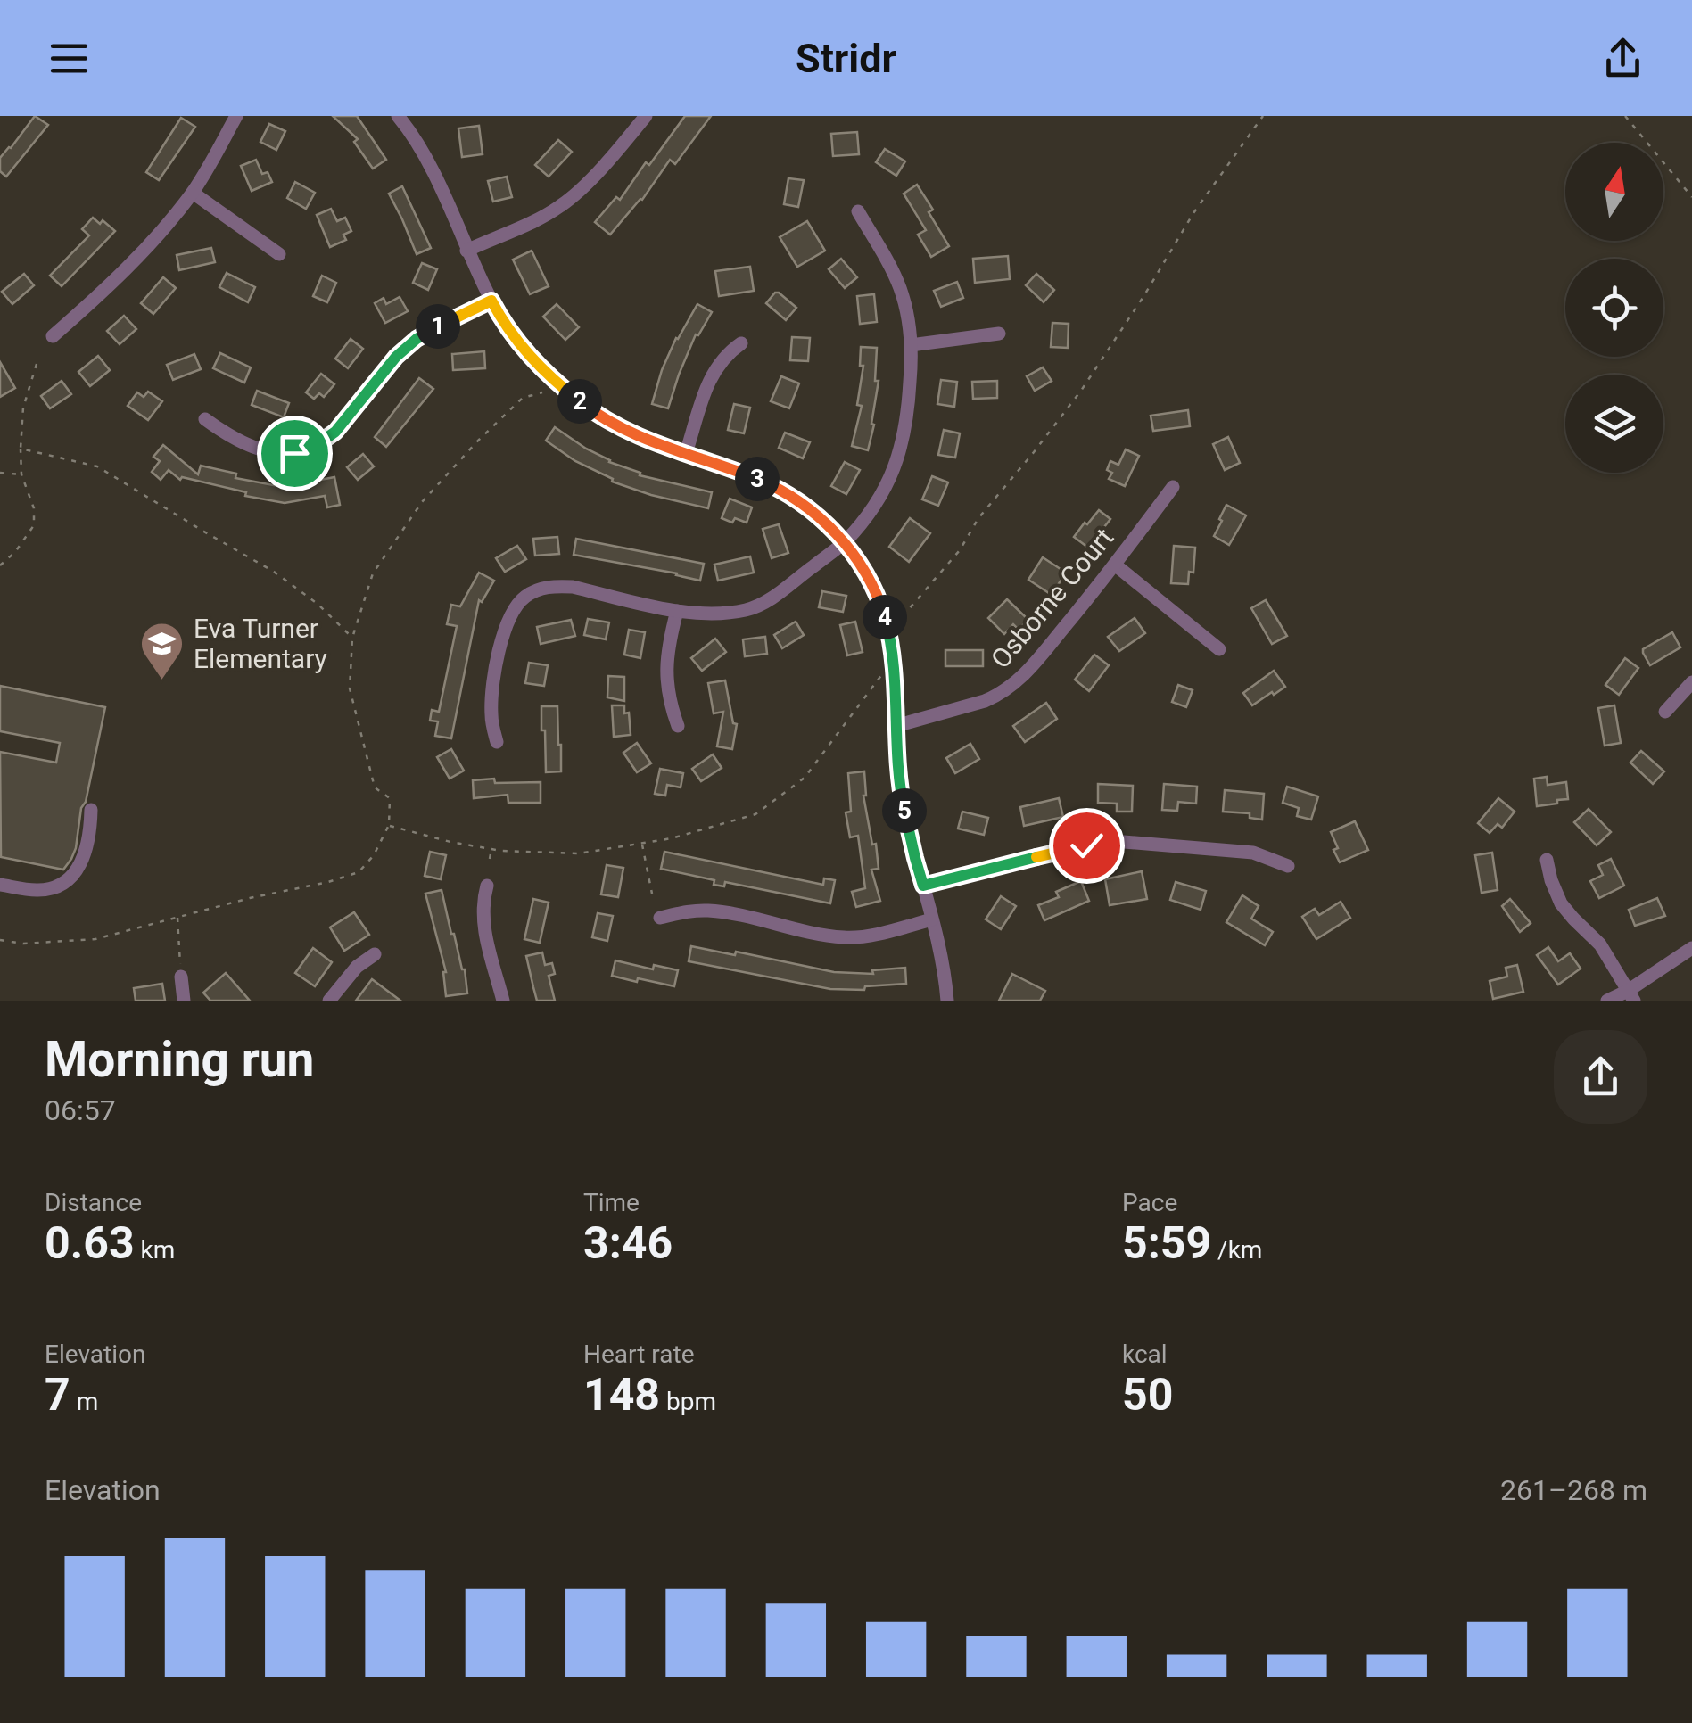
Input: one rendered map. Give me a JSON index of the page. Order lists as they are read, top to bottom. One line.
{"streets":{"street":["Osborne Court"]},"places":{"school or university":["Eva Turner Elementary"]},"north":"top","page":{"header":"Stridr","pins":["1","2","3","4","5"],"heading":["Morning run","06:57"],"stats":[["Distance","0.63 km"],["Time","3:46"],["Pace","5:59 /km"],["Elevation","7 m"],["Heart rate","148 bpm"],["kcal","50"]],"chart":["Elevation","261–268 m"]}}
